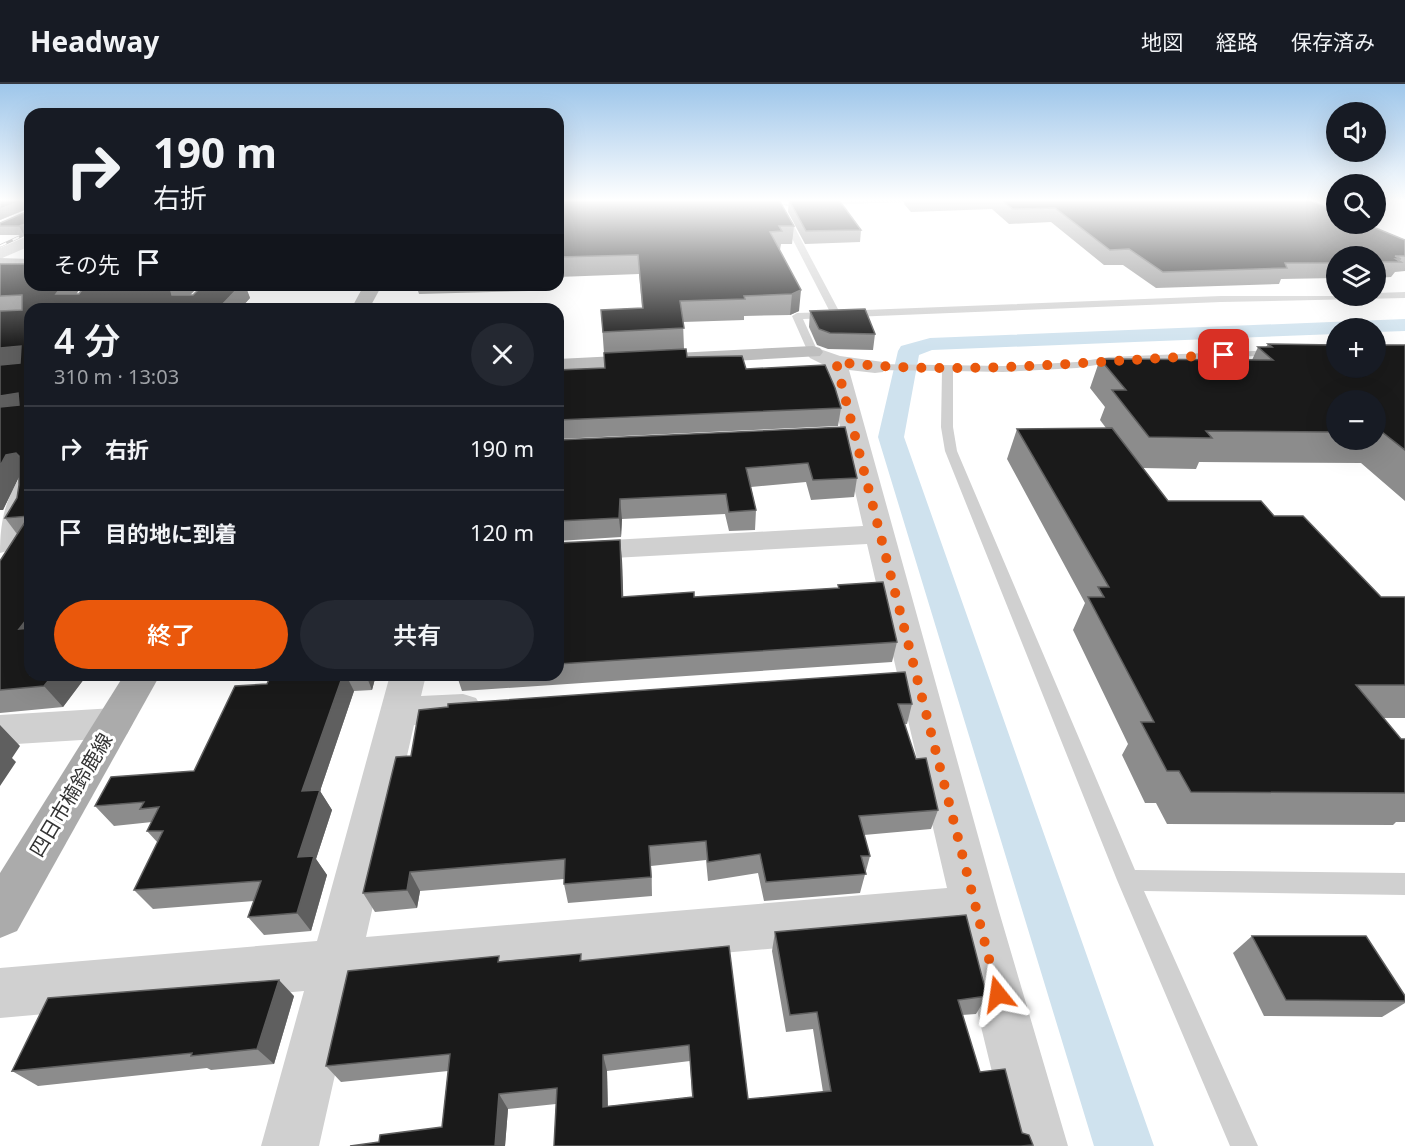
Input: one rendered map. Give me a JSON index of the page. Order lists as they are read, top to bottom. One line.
{"streets":{"main road":["四日市楠鈴鹿線"]},"page":{"header":"Headway","nav":["地図","経路","保存済み"],"map_buttons":["+","−"],"turn":["190 m","右折"],"then":"その先","heading":["4 分","310 m · 13:03"],"list":[{"name":"右折","value":"190 m"},{"name":"目的地に到着","value":"120 m"}],"buttons":["終了","共有"]}}
